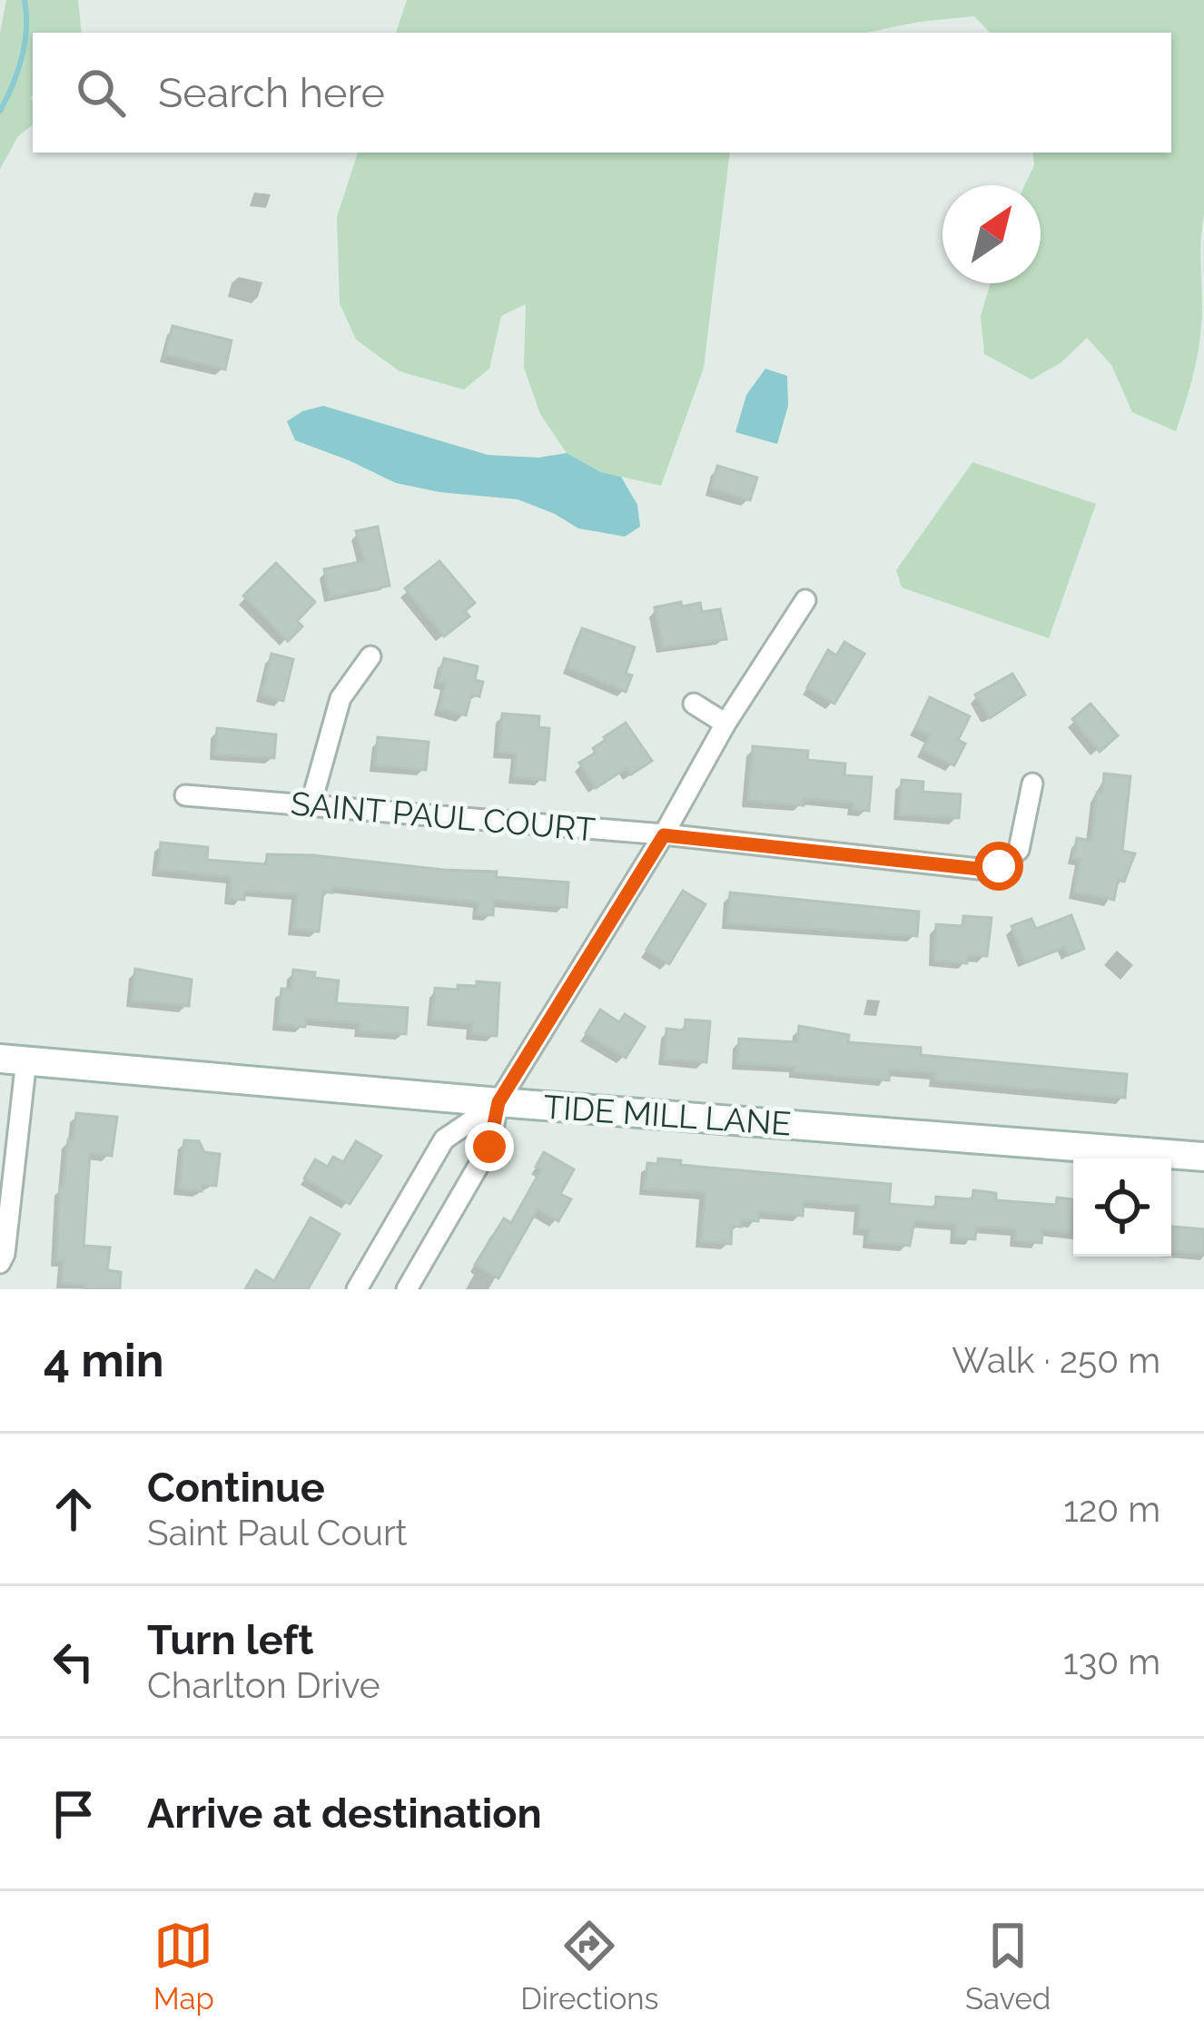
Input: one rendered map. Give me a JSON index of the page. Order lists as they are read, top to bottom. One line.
{"streets":{"street":["SAINT PAUL COURT","TIDE MILL LANE"]},"north":"top right","page":{"search":"Search here","heading":["4 min","Walk · 250 m"],"list":[["Continue","Saint Paul Court","120 m"],["Turn left","Charlton Drive","130 m"],"Arrive at destination"],"nav":["Map","Directions","Saved"]}}
